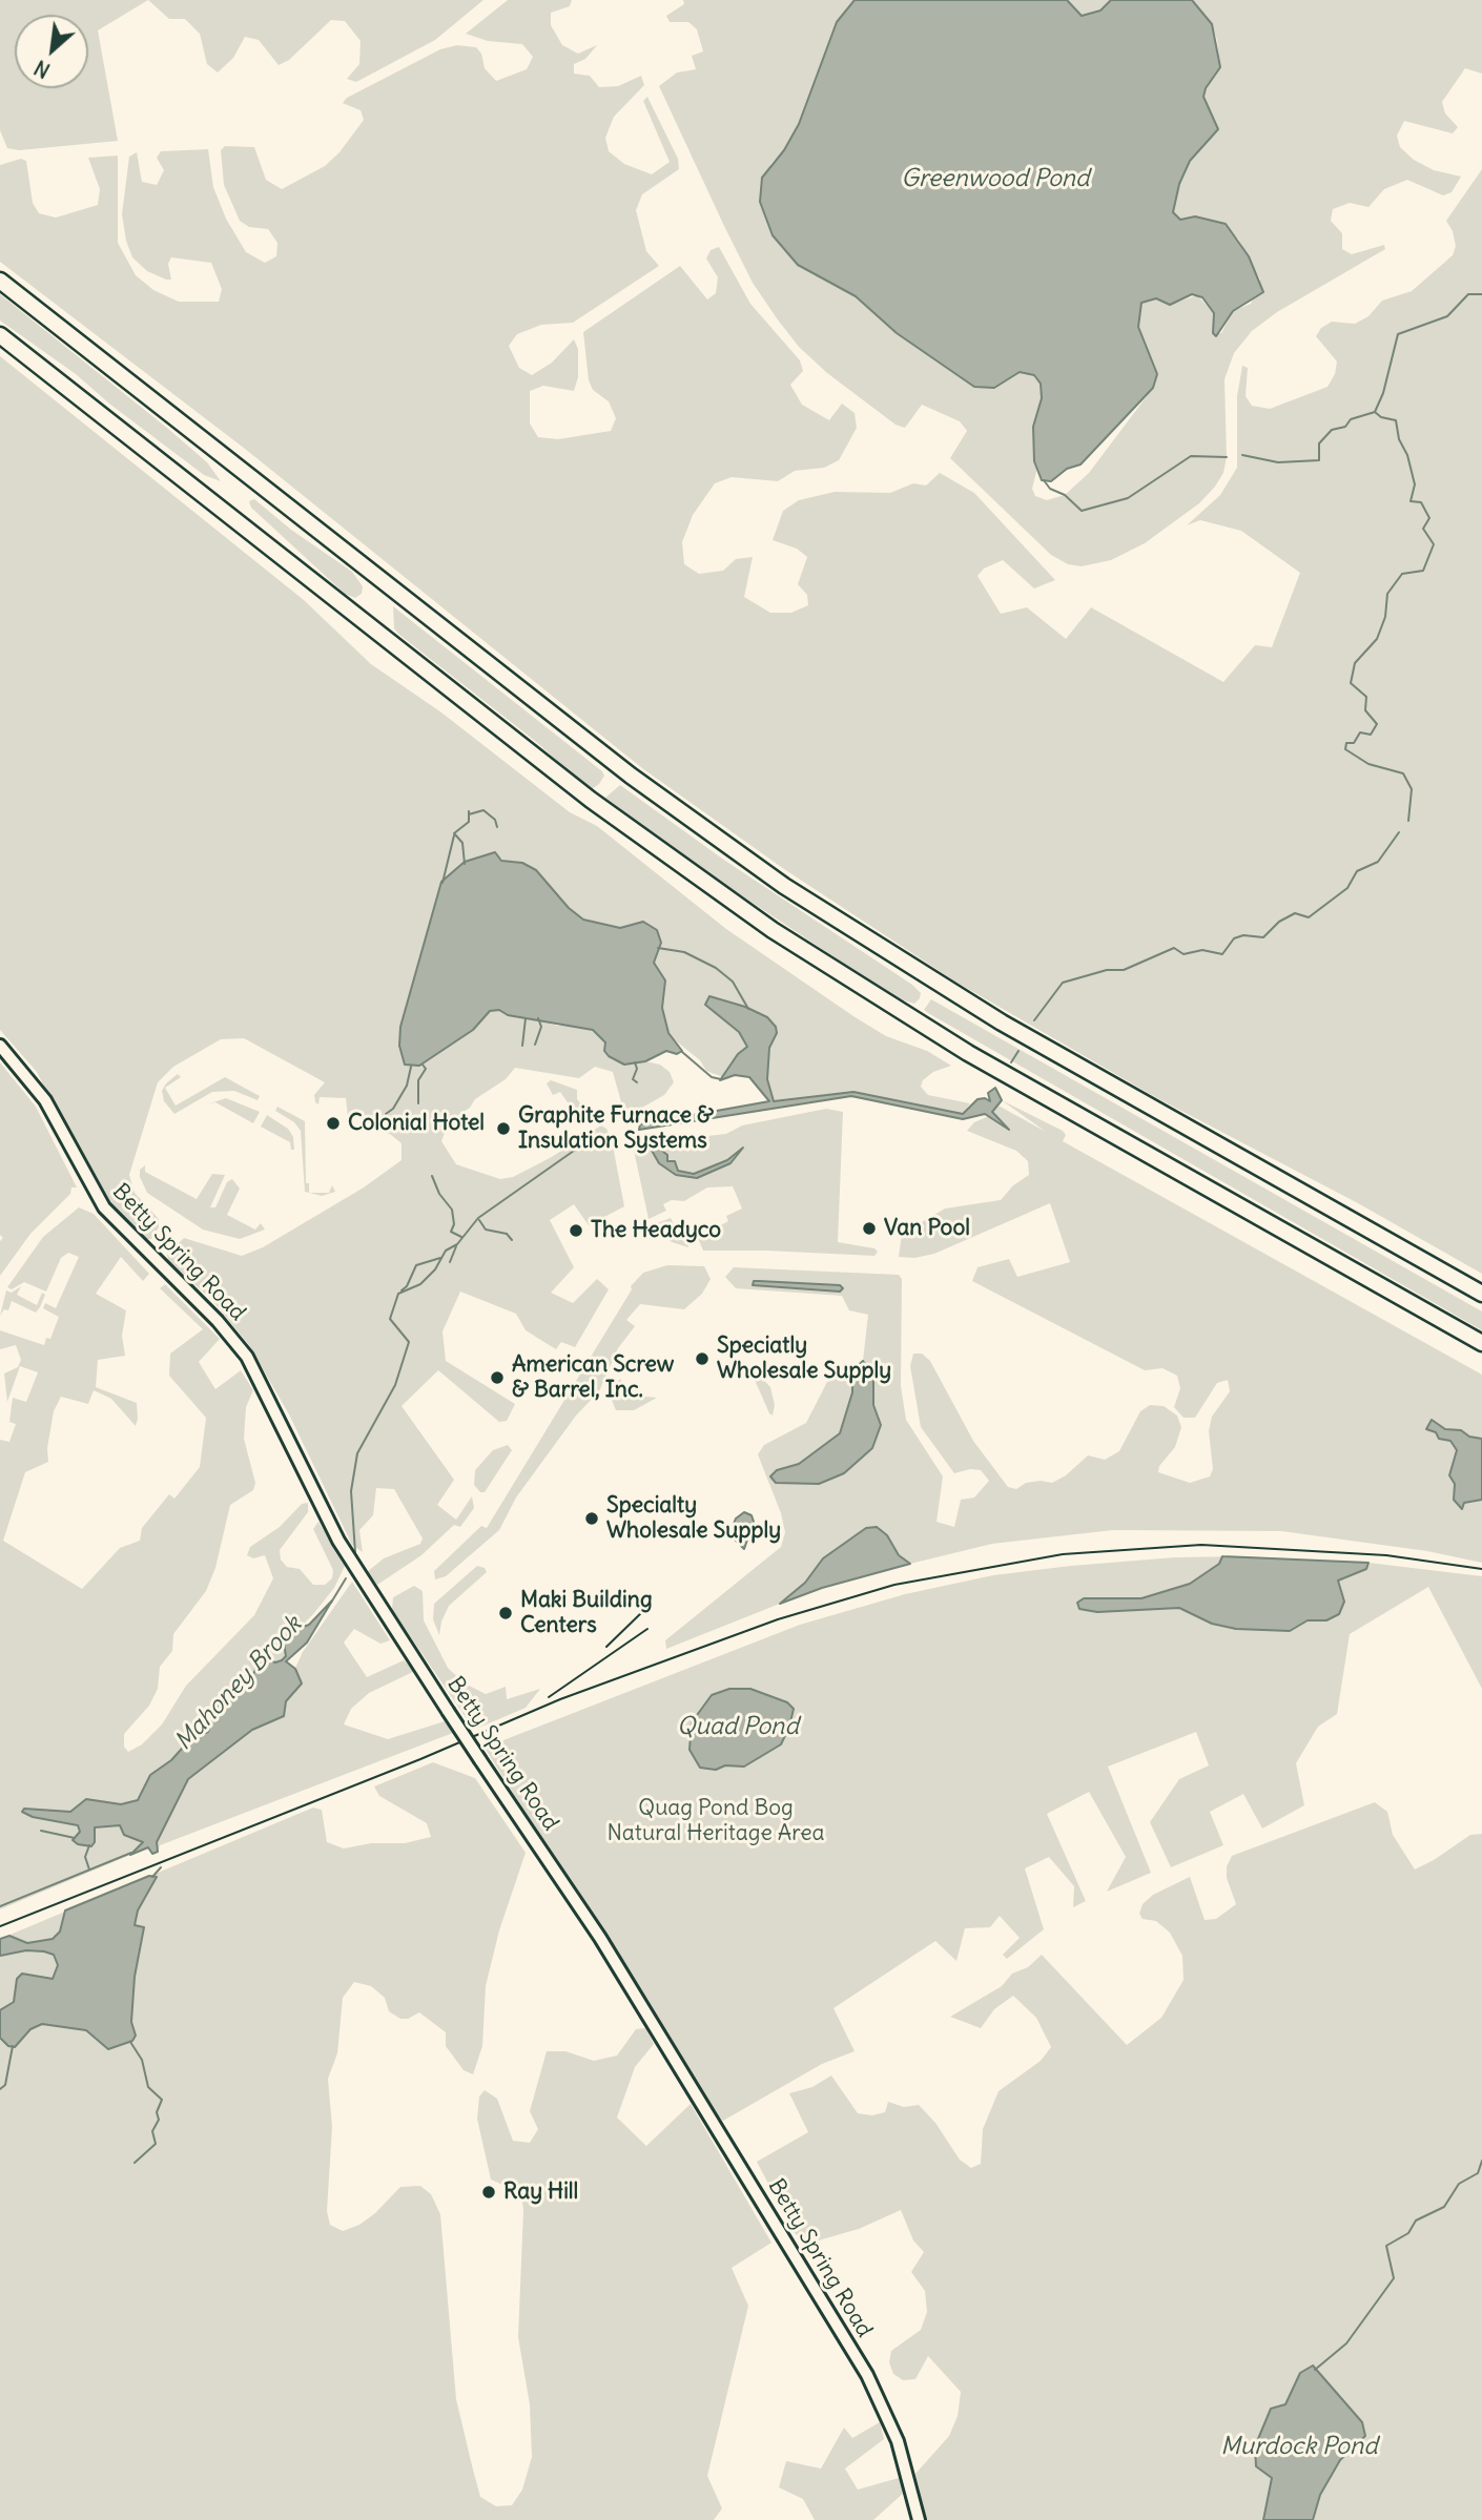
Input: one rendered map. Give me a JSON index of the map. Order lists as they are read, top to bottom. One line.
{"streets":{"street":["Betty Spring Road"]},"water":["Greenwood Pond","Mahoney Brook","Quad Pond","Murdock Pond"],"parks":["Quag Pond Bog Natural Heritage Area"],"places":["Colonial Hotel","Graphite Furnace & Insulation Systems","Van Pool","The Headyco","Speciatly Wholesale Supply","American Screw & Barrel, Inc.","Specialty Wholesale Supply","Maki Building Centers","Ray Hill"],"north":"bottom left"}
